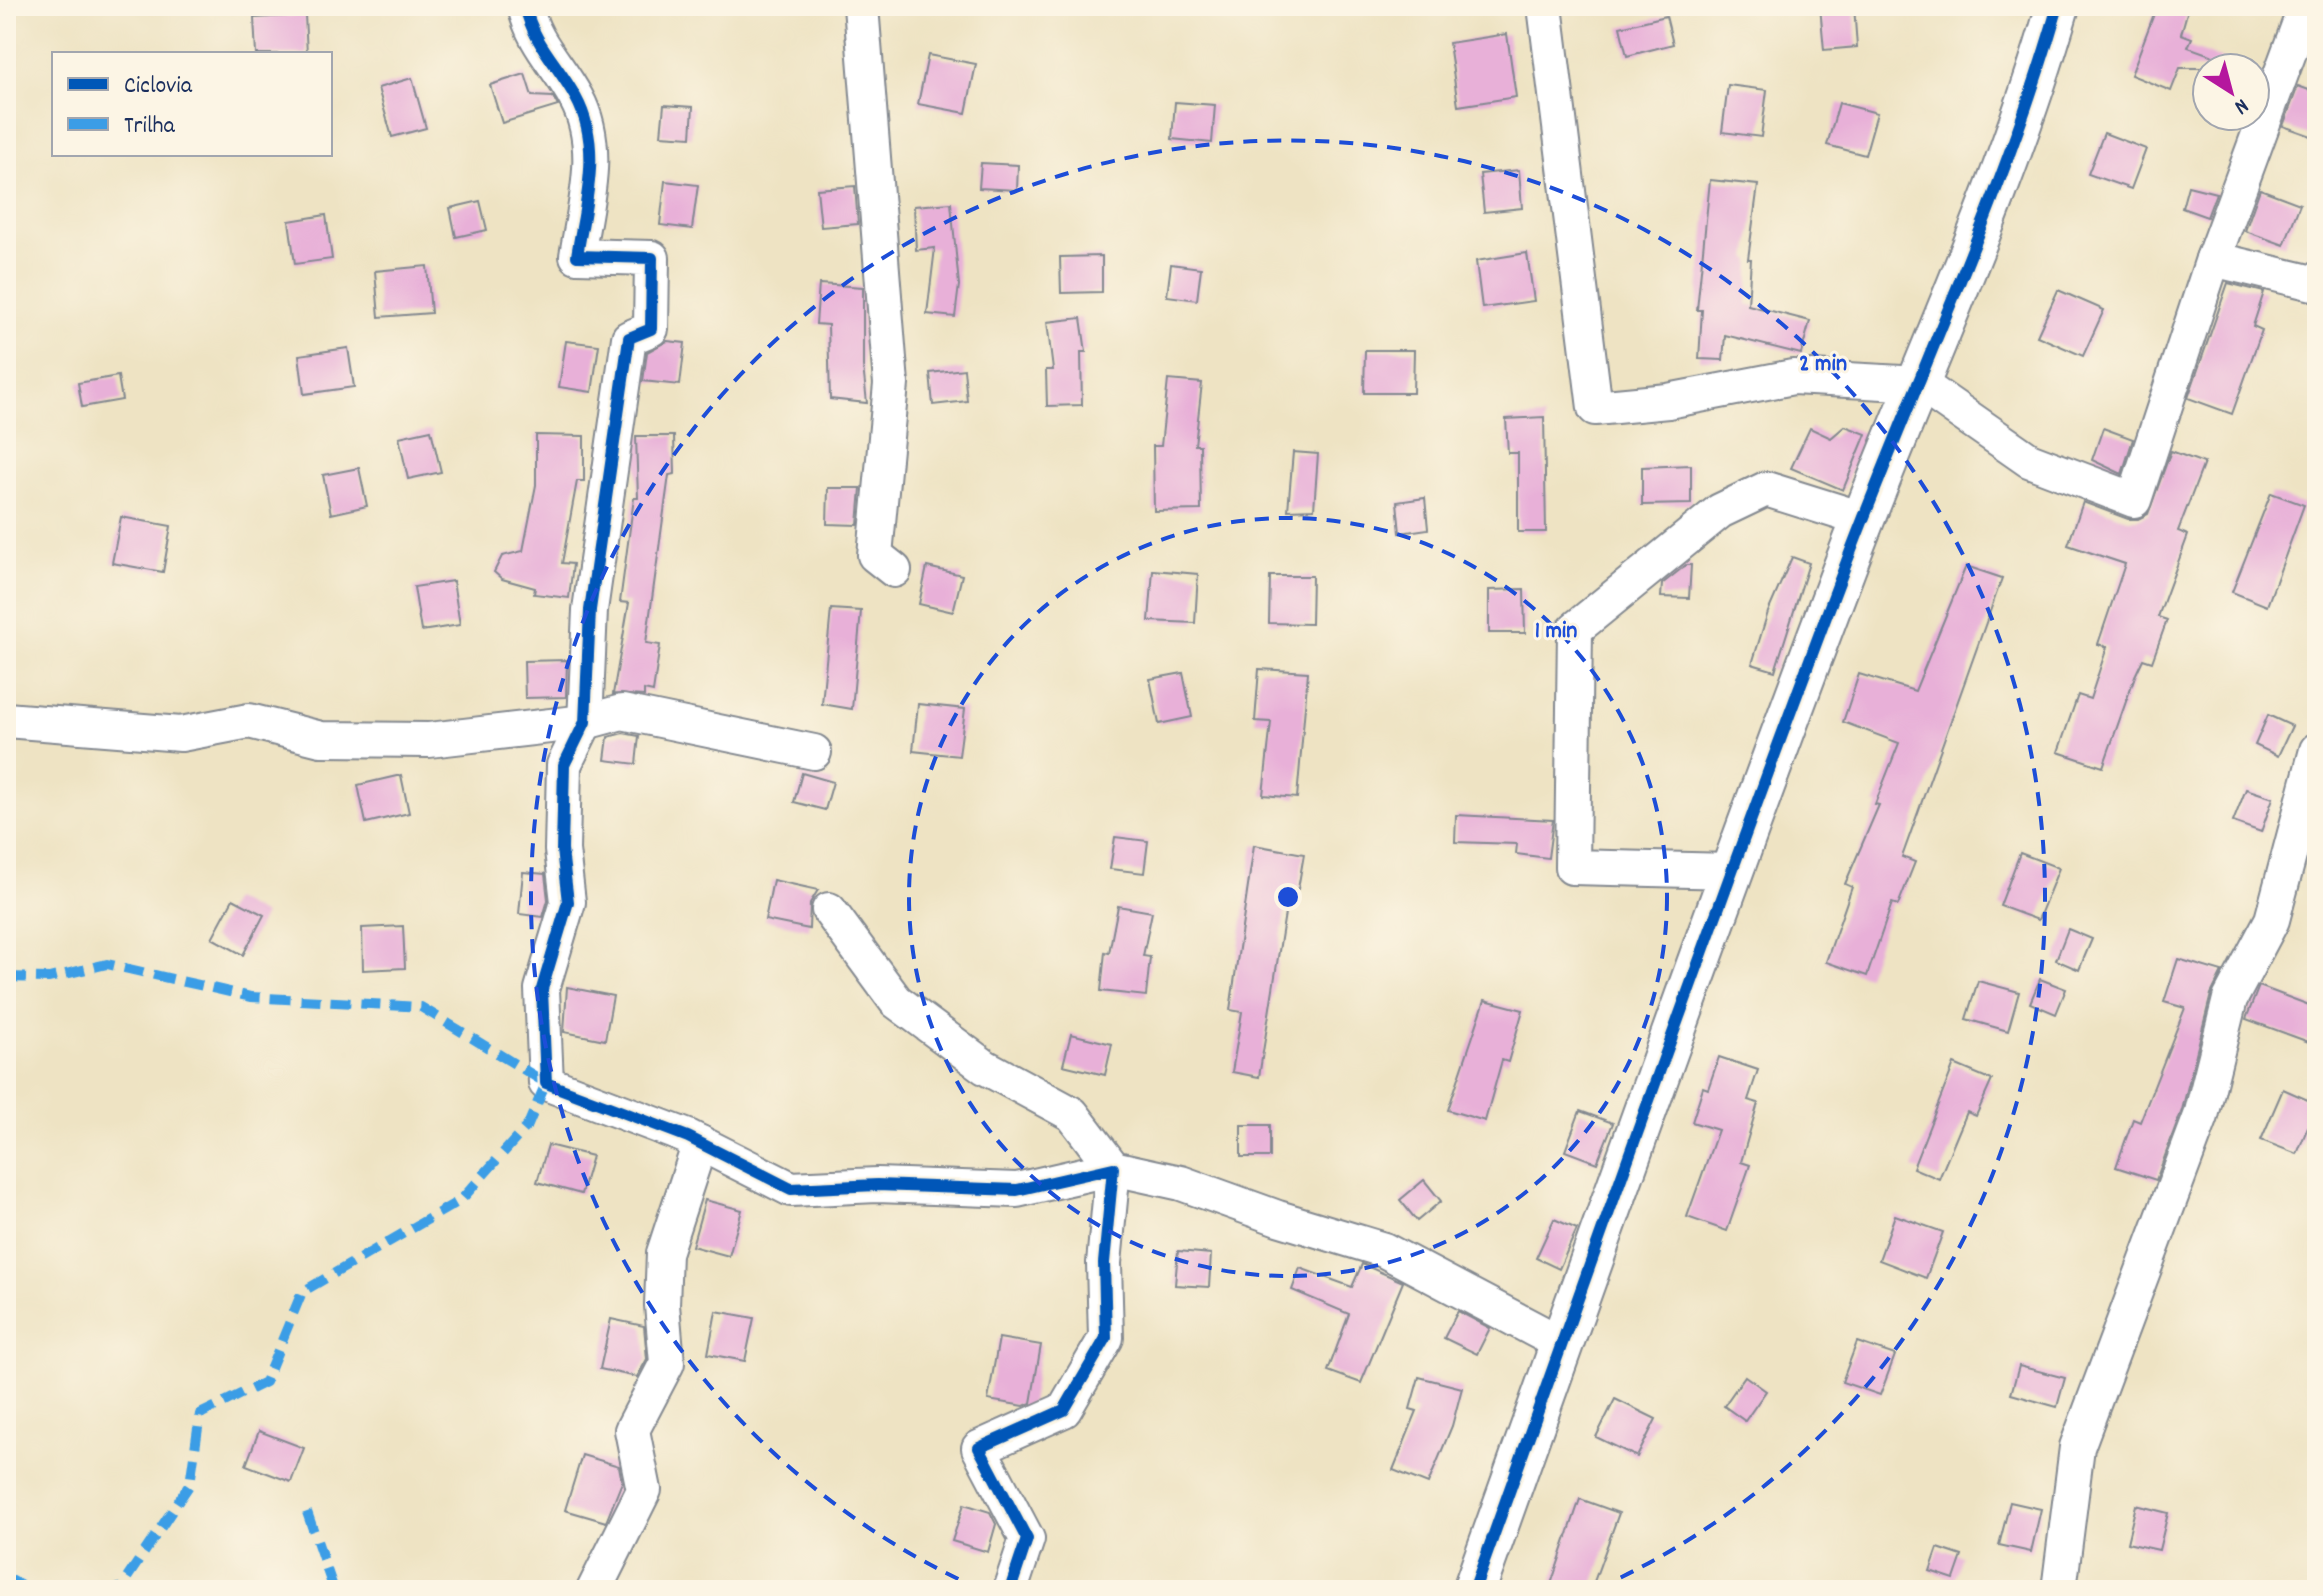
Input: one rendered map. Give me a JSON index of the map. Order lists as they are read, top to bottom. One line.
{"legend":["Ciclovia","Trilha"],"north":"bottom right","rings":["2 min","1 min"]}
